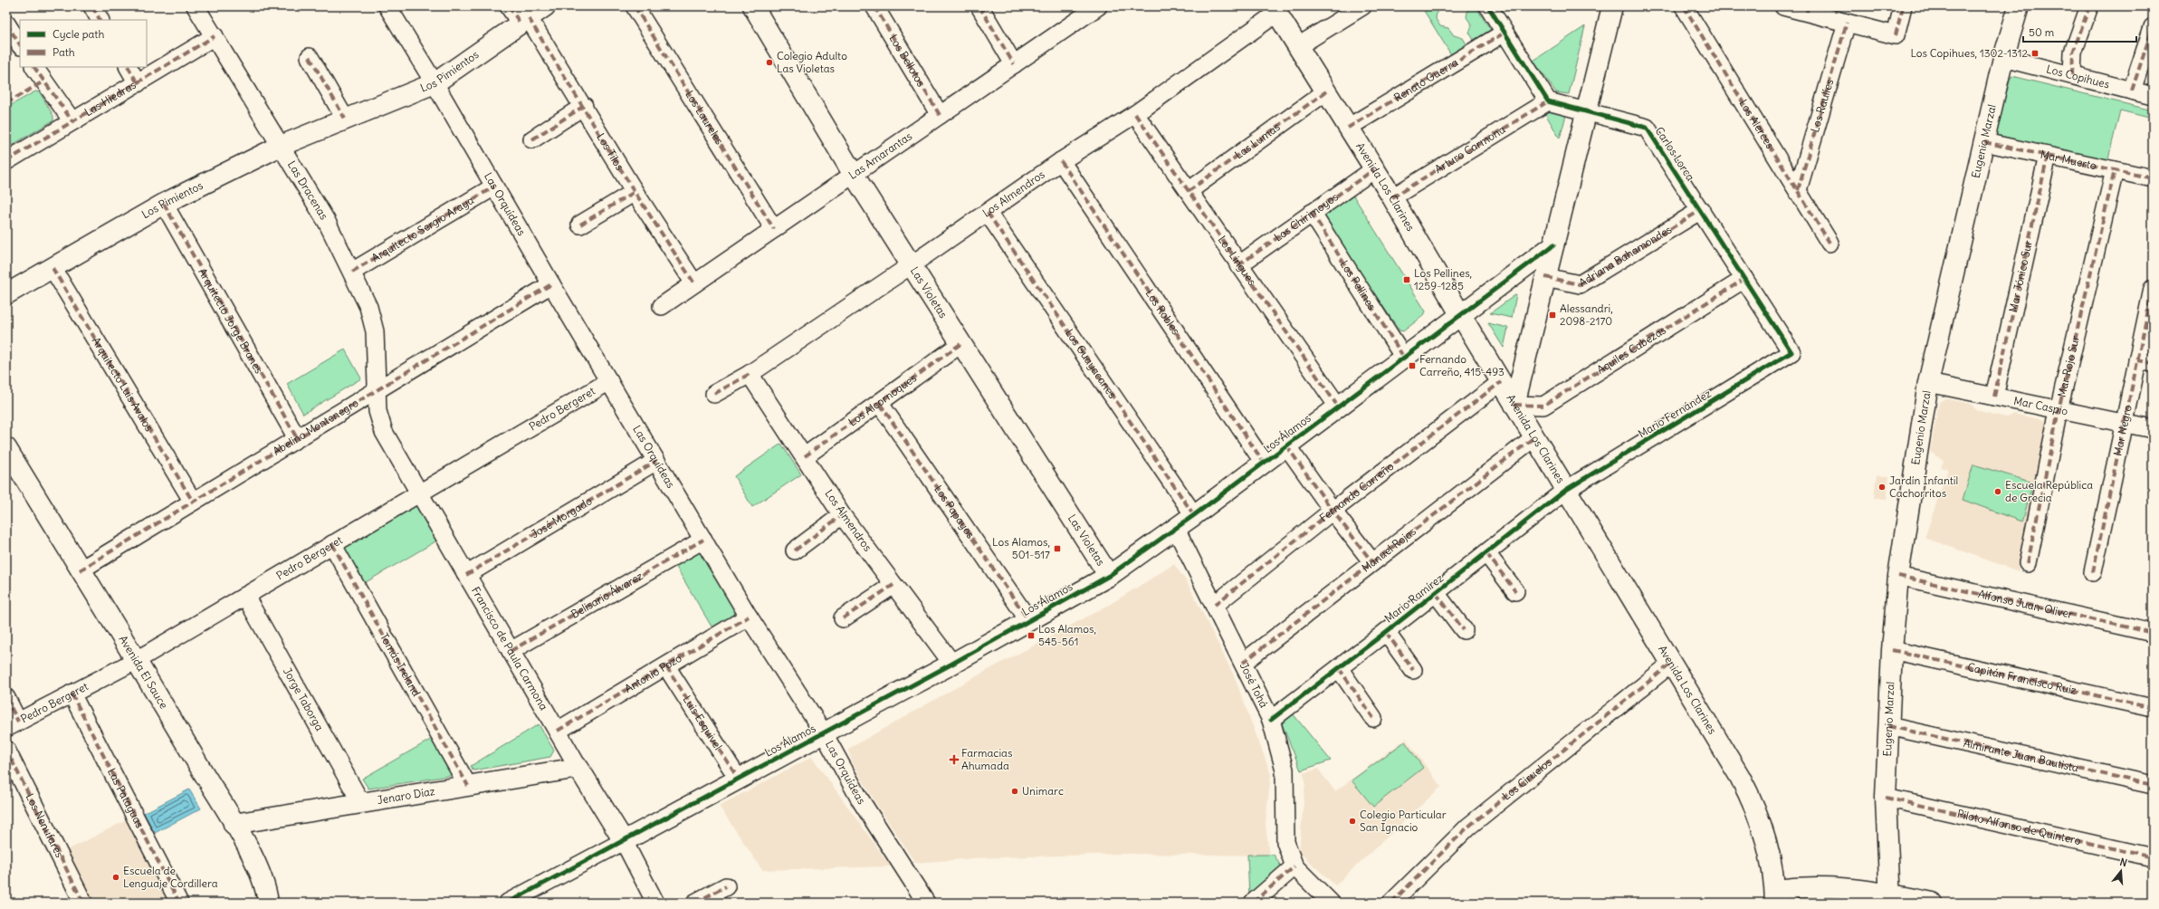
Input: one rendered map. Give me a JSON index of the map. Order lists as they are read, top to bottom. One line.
{"streets":{"main road":["Los Pimientos","Eugenio Marzal","Avenida Los Clarines","Las Violetas","Los Álamos","Francisco de Paula Carmona","Avenida El Sauce","Jenaro Díaz"],"street":["Los Bellotos","Los Copihues","Renato Guerra","Las Hiedras","Los Raulíes","Los Laureles","Los Alerces","Las Lumas","Arturo Carmona","Los Tilos","Carlos Lorca","Las Amarantas","Mar Muerto","Las Dracenas","Los Almendros","Las Orquídeas","Los Chirimoyos","Arquitecto Sergio Araya","Adriana Bahamondes","Los Lingues","Mar Jónico Sur","Los Pellines","Los Robles","Arquitecto Jorge Branes","Aquiles Cabezas","Los Guayacanes","Mar Rojo Sur","Arquitecto Luis Avalos","Los Alcornoques","Mar Caspio","Pedro Bergeret","Mario Fernández","Abelino Montenegro","Mar Negro","Fernando Carreño","Los Papayos","José Morgado","Manuel Rojas","Belisario Álvarez","Mario Ramírez","Alfonso Juan-Oliver","Tomás Ireland","Antonio Pozo","Capitán Francisco Ruiz","José Tohá","Jorge Taborga","Luis Esquivel","Almirante Juan Bautista","Los Ciruelos","Las Pataguas","Los Nenufares","Piloto Alfonso de Quintero"]},"crossings":[["Los Bellotos","Las Amarantas"],["Los Pimientos","Los Tilos"],["Los Pimientos","Las Dracenas"],["Los Pimientos","Las Orquídeas"],["Los Pimientos","Arquitecto Jorge Branes"],["Los Pimientos","Arquitecto Luis Avalos"],["Los Copihues","Eugenio Marzal"],["Renato Guerra","Avenida Los Clarines"],["Las Hiedras","Las Dracenas"],["Los Raulíes","Los Alerces"],["Los Laureles","Las Amarantas"],["Las Lumas","Avenida Los Clarines"],["Las Lumas","Los Lingues"],["Eugenio Marzal","Mar Muerto"],["Eugenio Marzal","Mar Caspio"],["Eugenio Marzal","Alfonso Juan-Oliver"],["Eugenio Marzal","Capitán Francisco Ruiz"],["Eugenio Marzal","Almirante Juan Bautista"],["Eugenio Marzal","Piloto Alfonso de Quintero"],["Arturo Carmona","Carlos Lorca"],["Arturo Carmona","Avenida Los Clarines"],["Los Tilos","Las Amarantas"],["Carlos Lorca","Adriana Bahamondes"],["Carlos Lorca","Aquiles Cabezas"],["Carlos Lorca","Mario Fernández"],["Las Amarantas","Las Violetas"],["Mar Muerto","Mar Jónico Sur"],["Mar Muerto","Mar Rojo Sur"],["Avenida Los Clarines","Los Almendros"],["Avenida Los Clarines","Los Chirimoyos"],["Avenida Los Clarines","Aquiles Cabezas"],["Avenida Los Clarines","Mario Fernández"],["Avenida Los Clarines","Los Álamos"],["Avenida Los Clarines","Fernando Carreño"],["Avenida Los Clarines","Manuel Rojas"],["Avenida Los Clarines","Mario Ramírez"],["Avenida Los Clarines","Los Ciruelos"],["Las Dracenas","Arquitecto Sergio Araya"],["Las Dracenas","Abelino Montenegro"],["Las Dracenas","Francisco de Paula Carmona"],["Los Almendros","Los Lingues"],["Los Almendros","Las Violetas"],["Los Almendros","Los Robles"],["Los Almendros","Los Guayacanes"],["Los Almendros","Los Alcornoques"],["Los Almendros","Los Álamos"],["Las Orquídeas","Arquitecto Sergio Araya"],["Las Orquídeas","Pedro Bergeret"],["Las Orquídeas","Abelino Montenegro"],["Las Orquídeas","Los Álamos"],["Las Orquídeas","José Morgado"],["Las Orquídeas","Belisario Álvarez"],["Las Orquídeas","Antonio Pozo"],["Los Chirimoyos","Los Lingues"],["Los Chirimoyos","Los Pellines"],["Los Lingues","Los Álamos"],["Mar Jónico Sur","Mar Caspio"],["Los Pellines","Los Álamos"],["Las Violetas","Los Alcornoques"],["Las Violetas","Los Álamos"],["Los Robles","Los Álamos"],["Arquitecto Jorge Branes","Abelino Montenegro"],["Los Guayacanes","Los Álamos"],["Mar Rojo Sur","Mar Caspio"],["Arquitecto Luis Avalos","Abelino Montenegro"],["Los Alcornoques","Los Papayos"],["Mar Caspio","Mar Negro"],["Pedro Bergeret","Francisco de Paula Carmona"],["Pedro Bergeret","Tomás Ireland"],["Pedro Bergeret","Avenida El Sauce"],["Pedro Bergeret","Jorge Taborga"],["Pedro Bergeret","Las Pataguas"],["Mario Fernández","Mario Ramírez"],["Abelino Montenegro","Francisco de Paula Carmona"],["Abelino Montenegro","Avenida El Sauce"],["Los Álamos","Los Papayos"],["Los Álamos","Francisco de Paula Carmona"],["Los Álamos","José Tohá"],["Los Álamos","Luis Esquivel"],["Fernando Carreño","José Tohá"],["José Morgado","Francisco de Paula Carmona"],["Manuel Rojas","José Tohá"],["Belisario Álvarez","Francisco de Paula Carmona"],["Mario Ramírez","José Tohá"],["Francisco de Paula Carmona","Antonio Pozo"],["Francisco de Paula Carmona","Jenaro Díaz"],["Tomás Ireland","Jenaro Díaz"],["Avenida El Sauce","Jenaro Díaz"],["Antonio Pozo","Luis Esquivel"],["Jorge Taborga","Jenaro Díaz"]],"places":{"transit":["Los Copihues, 1302-1312","Los Pellines, 1259-1285","Alessandri, 2098-2170","Fernando Carreño, 415-493","Los Alamos, 501-517","Los Alamos, 545-561"],"other":["Colegio Adulto Las Violetas","Jardín Infantil Cachorritos","Escuela República de Grecia","Unimarc","Colegio Particular San Ignacio","Escuela de Lenguaje Cordillera"],"health":["Farmacias Ahumada"]},"legend":["Cycle path","Path"],"scale_bar":"50 m","north":"top"}
